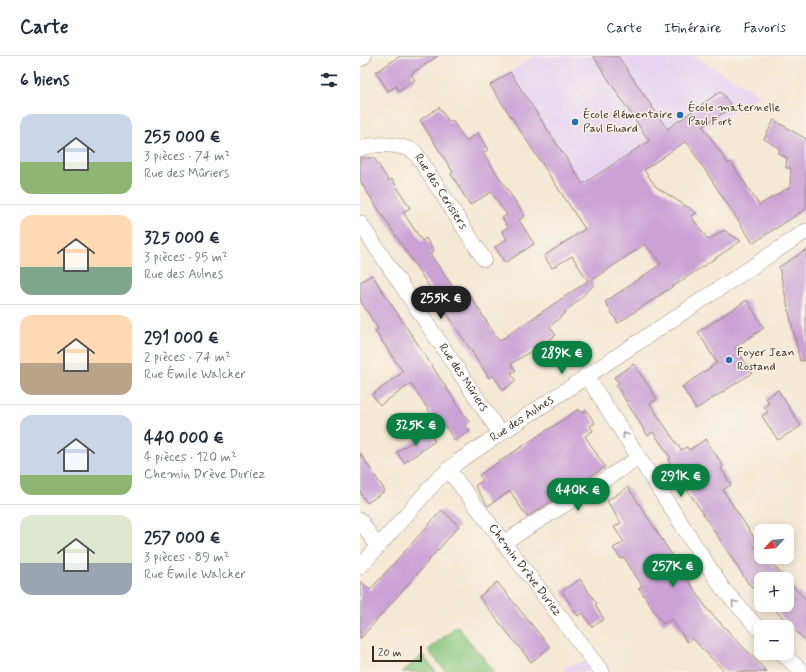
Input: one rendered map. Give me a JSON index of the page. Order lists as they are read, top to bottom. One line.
{"streets":{"street":["Rue des Cerisiers","Rue des Mûriers","Rue des Aulnes","Chemin Drève Duriez"]},"crossings":[["Rue des Mûriers","Rue des Aulnes"],["Rue des Aulnes","Chemin Drève Duriez"]],"places":["École maternelle Paul Fort","École élémentaire Paul Eluard","Foyer Jean Rostand"],"scale_bar":"20 m","north":"bottom left","page":{"header":"Carte","nav":["Carte","Itinéraire","Favoris"],"heading":"6 biens","list":[{"name":"255 000 €","note":"3 pièces · 74 m² · Rue des Mûriers"},{"name":"325 000 €","note":"3 pièces · 95 m² · Rue des Aulnes"},{"name":"291 000 €","note":"2 pièces · 74 m² · Rue Émile Walcker"},{"name":"440 000 €","note":"4 pièces · 120 m² · Chemin Drève Duriez"},{"name":"257 000 €","note":"3 pièces · 89 m² · Rue Émile Walcker"}],"price":["255K €","289K €","325K €","291K €","440K €","257K €"],"map_buttons":["+","−"],"scale":"20 m"}}
